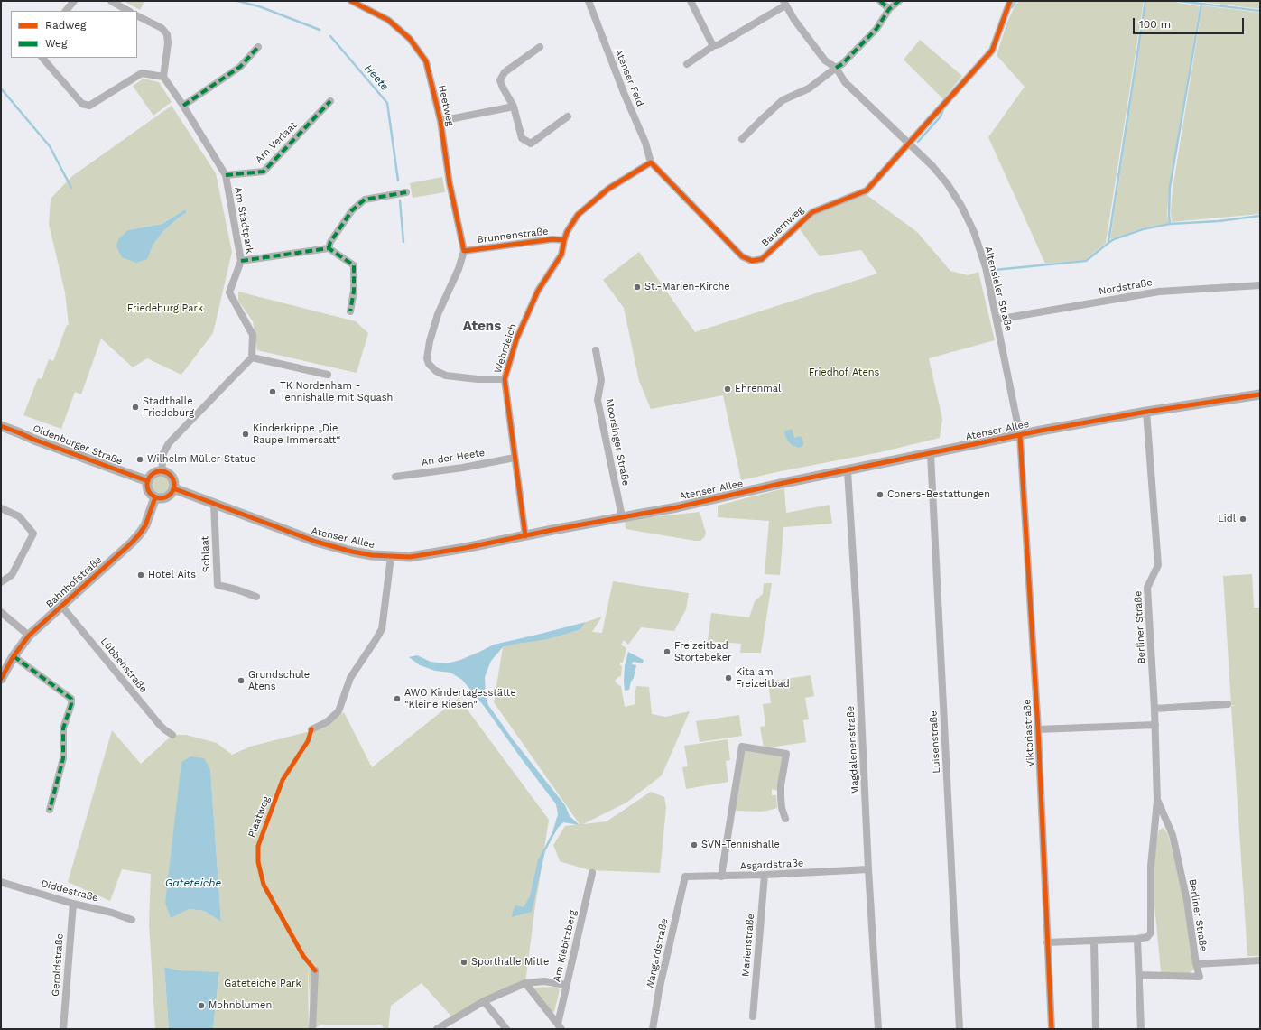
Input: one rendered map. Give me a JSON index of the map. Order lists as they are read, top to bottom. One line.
{"streets":{"street":["Atenser Feld","Heetweg","Am Verlaat","Am Stadtpark","Bauernweg","Brunnenstraße","Nordstraße","Altensieler Straße","Wehrdeich","Atenser Allee","Moorsinger Straße","Oldenburger Straße","An der Heete","Schlaat","Bahnhofstraße","Berliner Straße","Lübbenstraße","Viktoriastraße","Luisenstraße","Magdalenenstraße","Asgardstraße","Diddestraße","Marienstraße","Am Kiebitzberg","Wangardstraße","Geroldstraße"],"cycle path":["Plaatweg"]},"crossings":[["Atenser Feld","Bauernweg"],["Heetweg","Brunnenstraße"],["Am Verlaat","Am Stadtpark"],["Bauernweg","Altensieler Straße"],["Brunnenstraße","Wehrdeich"],["Nordstraße","Altensieler Straße"],["Altensieler Straße","Atenser Allee"],["Altensieler Straße","Viktoriastraße"],["Wehrdeich","Atenser Allee"],["Wehrdeich","An der Heete"],["Atenser Allee","Moorsinger Straße"],["Atenser Allee","Oldenburger Straße"],["Atenser Allee","Schlaat"],["Atenser Allee","Bahnhofstraße"],["Atenser Allee","Berliner Straße"],["Atenser Allee","Viktoriastraße"],["Atenser Allee","Luisenstraße"],["Atenser Allee","Magdalenenstraße"],["Oldenburger Straße","Bahnhofstraße"],["Bahnhofstraße","Lübbenstraße"],["Magdalenenstraße","Asgardstraße"],["Asgardstraße","Marienstraße"],["Asgardstraße","Wangardstraße"],["Diddestraße","Geroldstraße"]],"districts":["Atens"],"water":["Heete","Gateteiche"],"parks":["Friedeburg Park","Friedhof Atens","Gateteiche Park"],"places":["St.-Marien-Kirche","Ehrenmal","TK Nordenham - Tennishalle mit Squash","Stadthalle Friedeburg","Kinderkrippe „Die Raupe Immersatt“","Wilhelm Müller Statue","Coners-Bestattungen","Lidl","Hotel Aits","Freizeitbad Störtebeker","Kita am Freizeitbad","Grundschule Atens","AWO Kindertagesstätte \"Kleine Riesen\"","SVN-Tennishalle","Sporthalle Mitte","Mohnblumen"],"legend":["Radweg","Weg"],"scale_bar":"100 m"}
